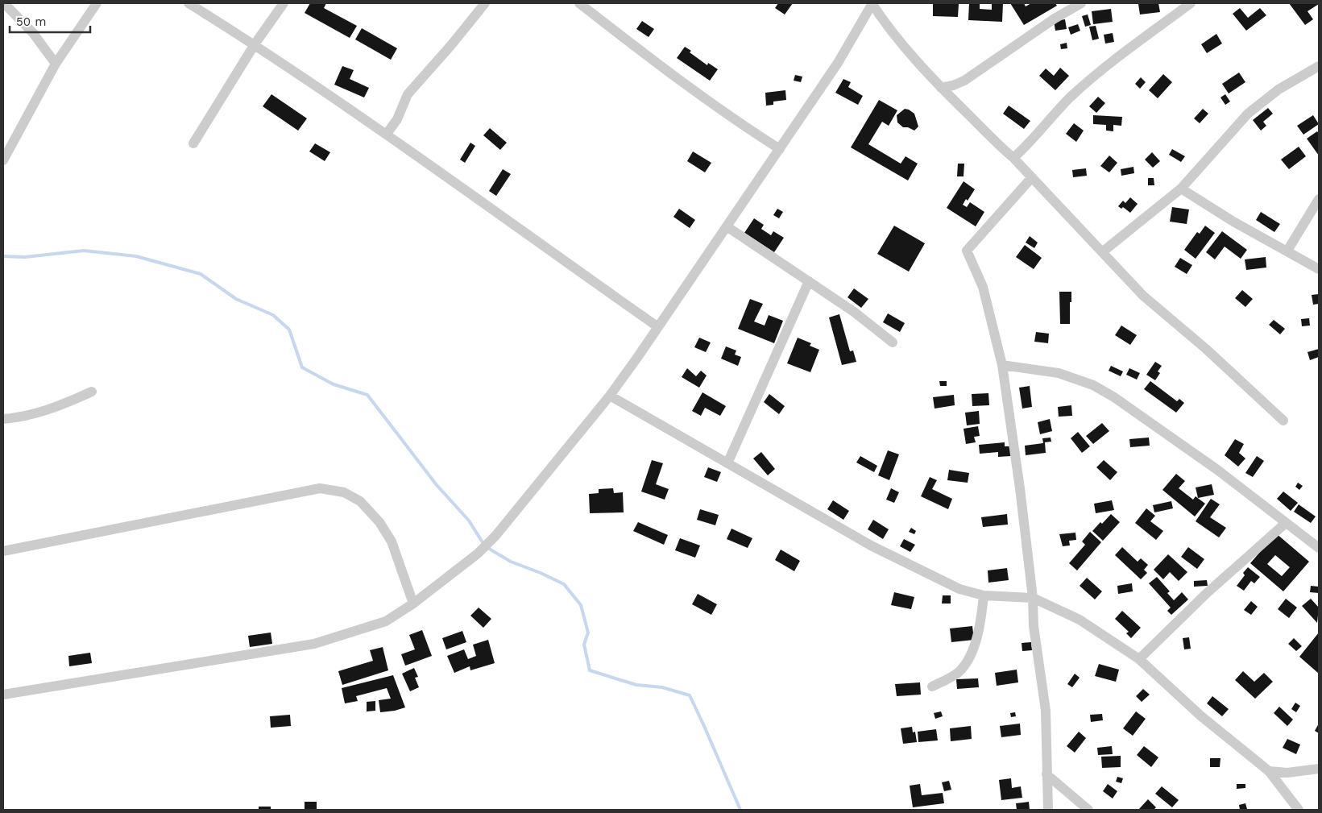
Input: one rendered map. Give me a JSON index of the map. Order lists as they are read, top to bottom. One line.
{"scale_bar":"50 m"}
